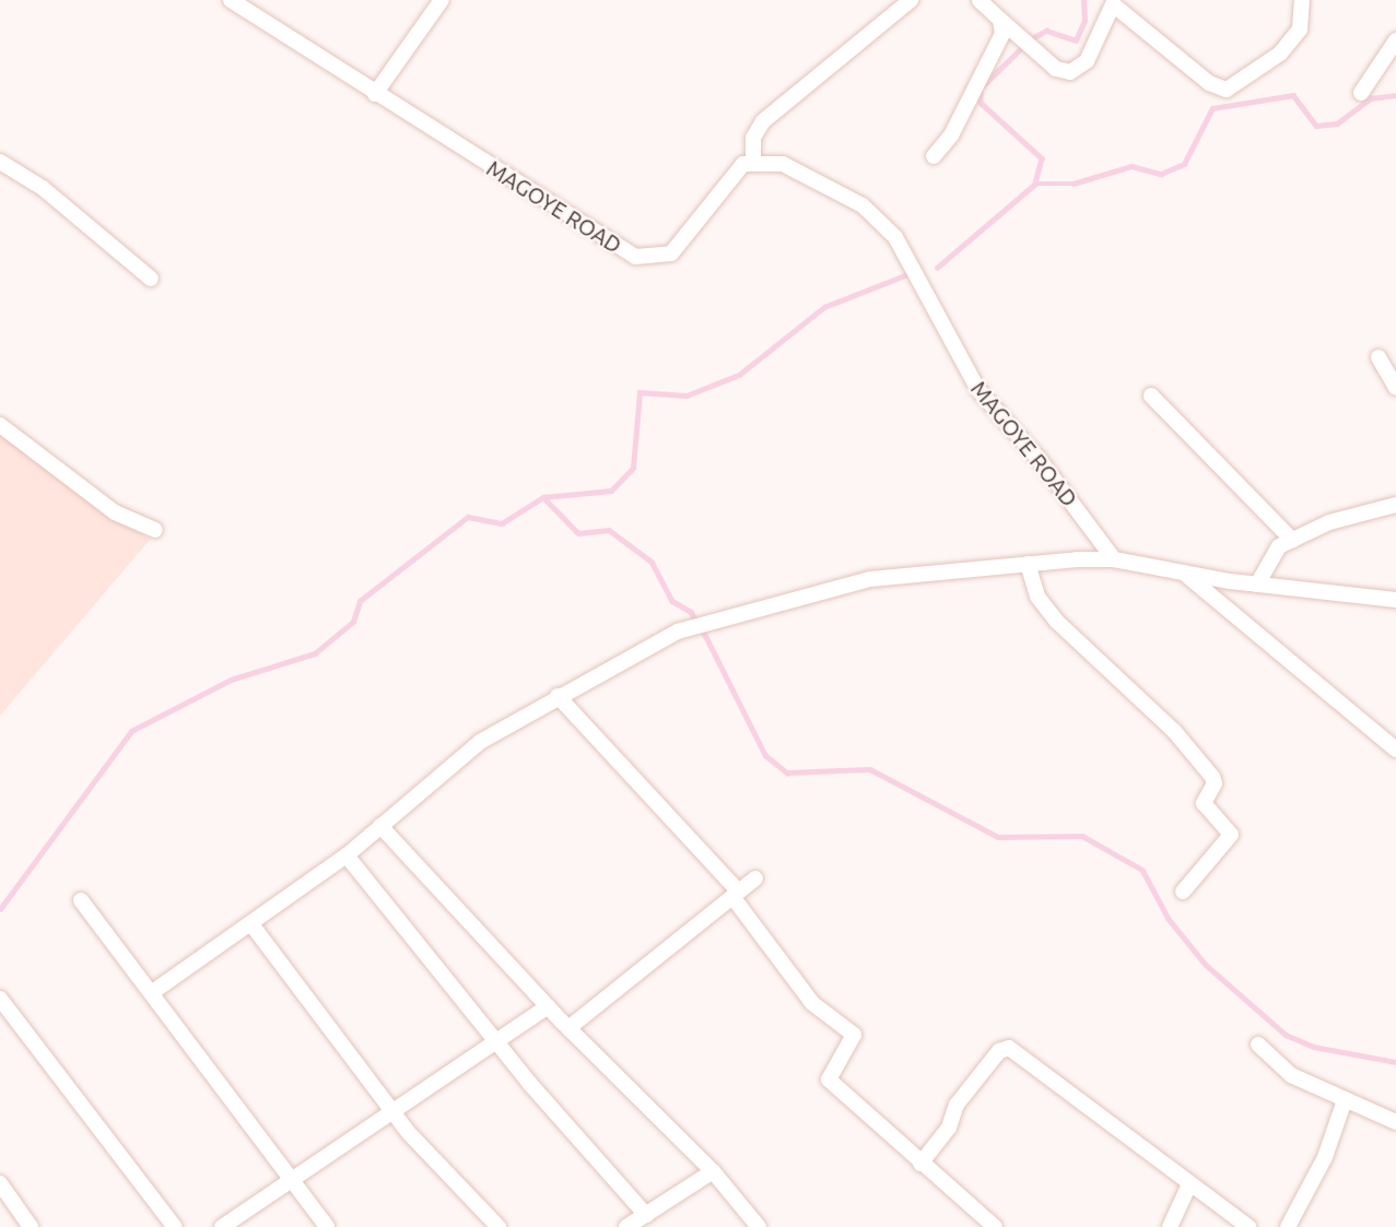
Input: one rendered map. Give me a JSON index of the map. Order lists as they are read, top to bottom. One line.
{"streets":{"street":["MAGOYE ROAD"]}}
